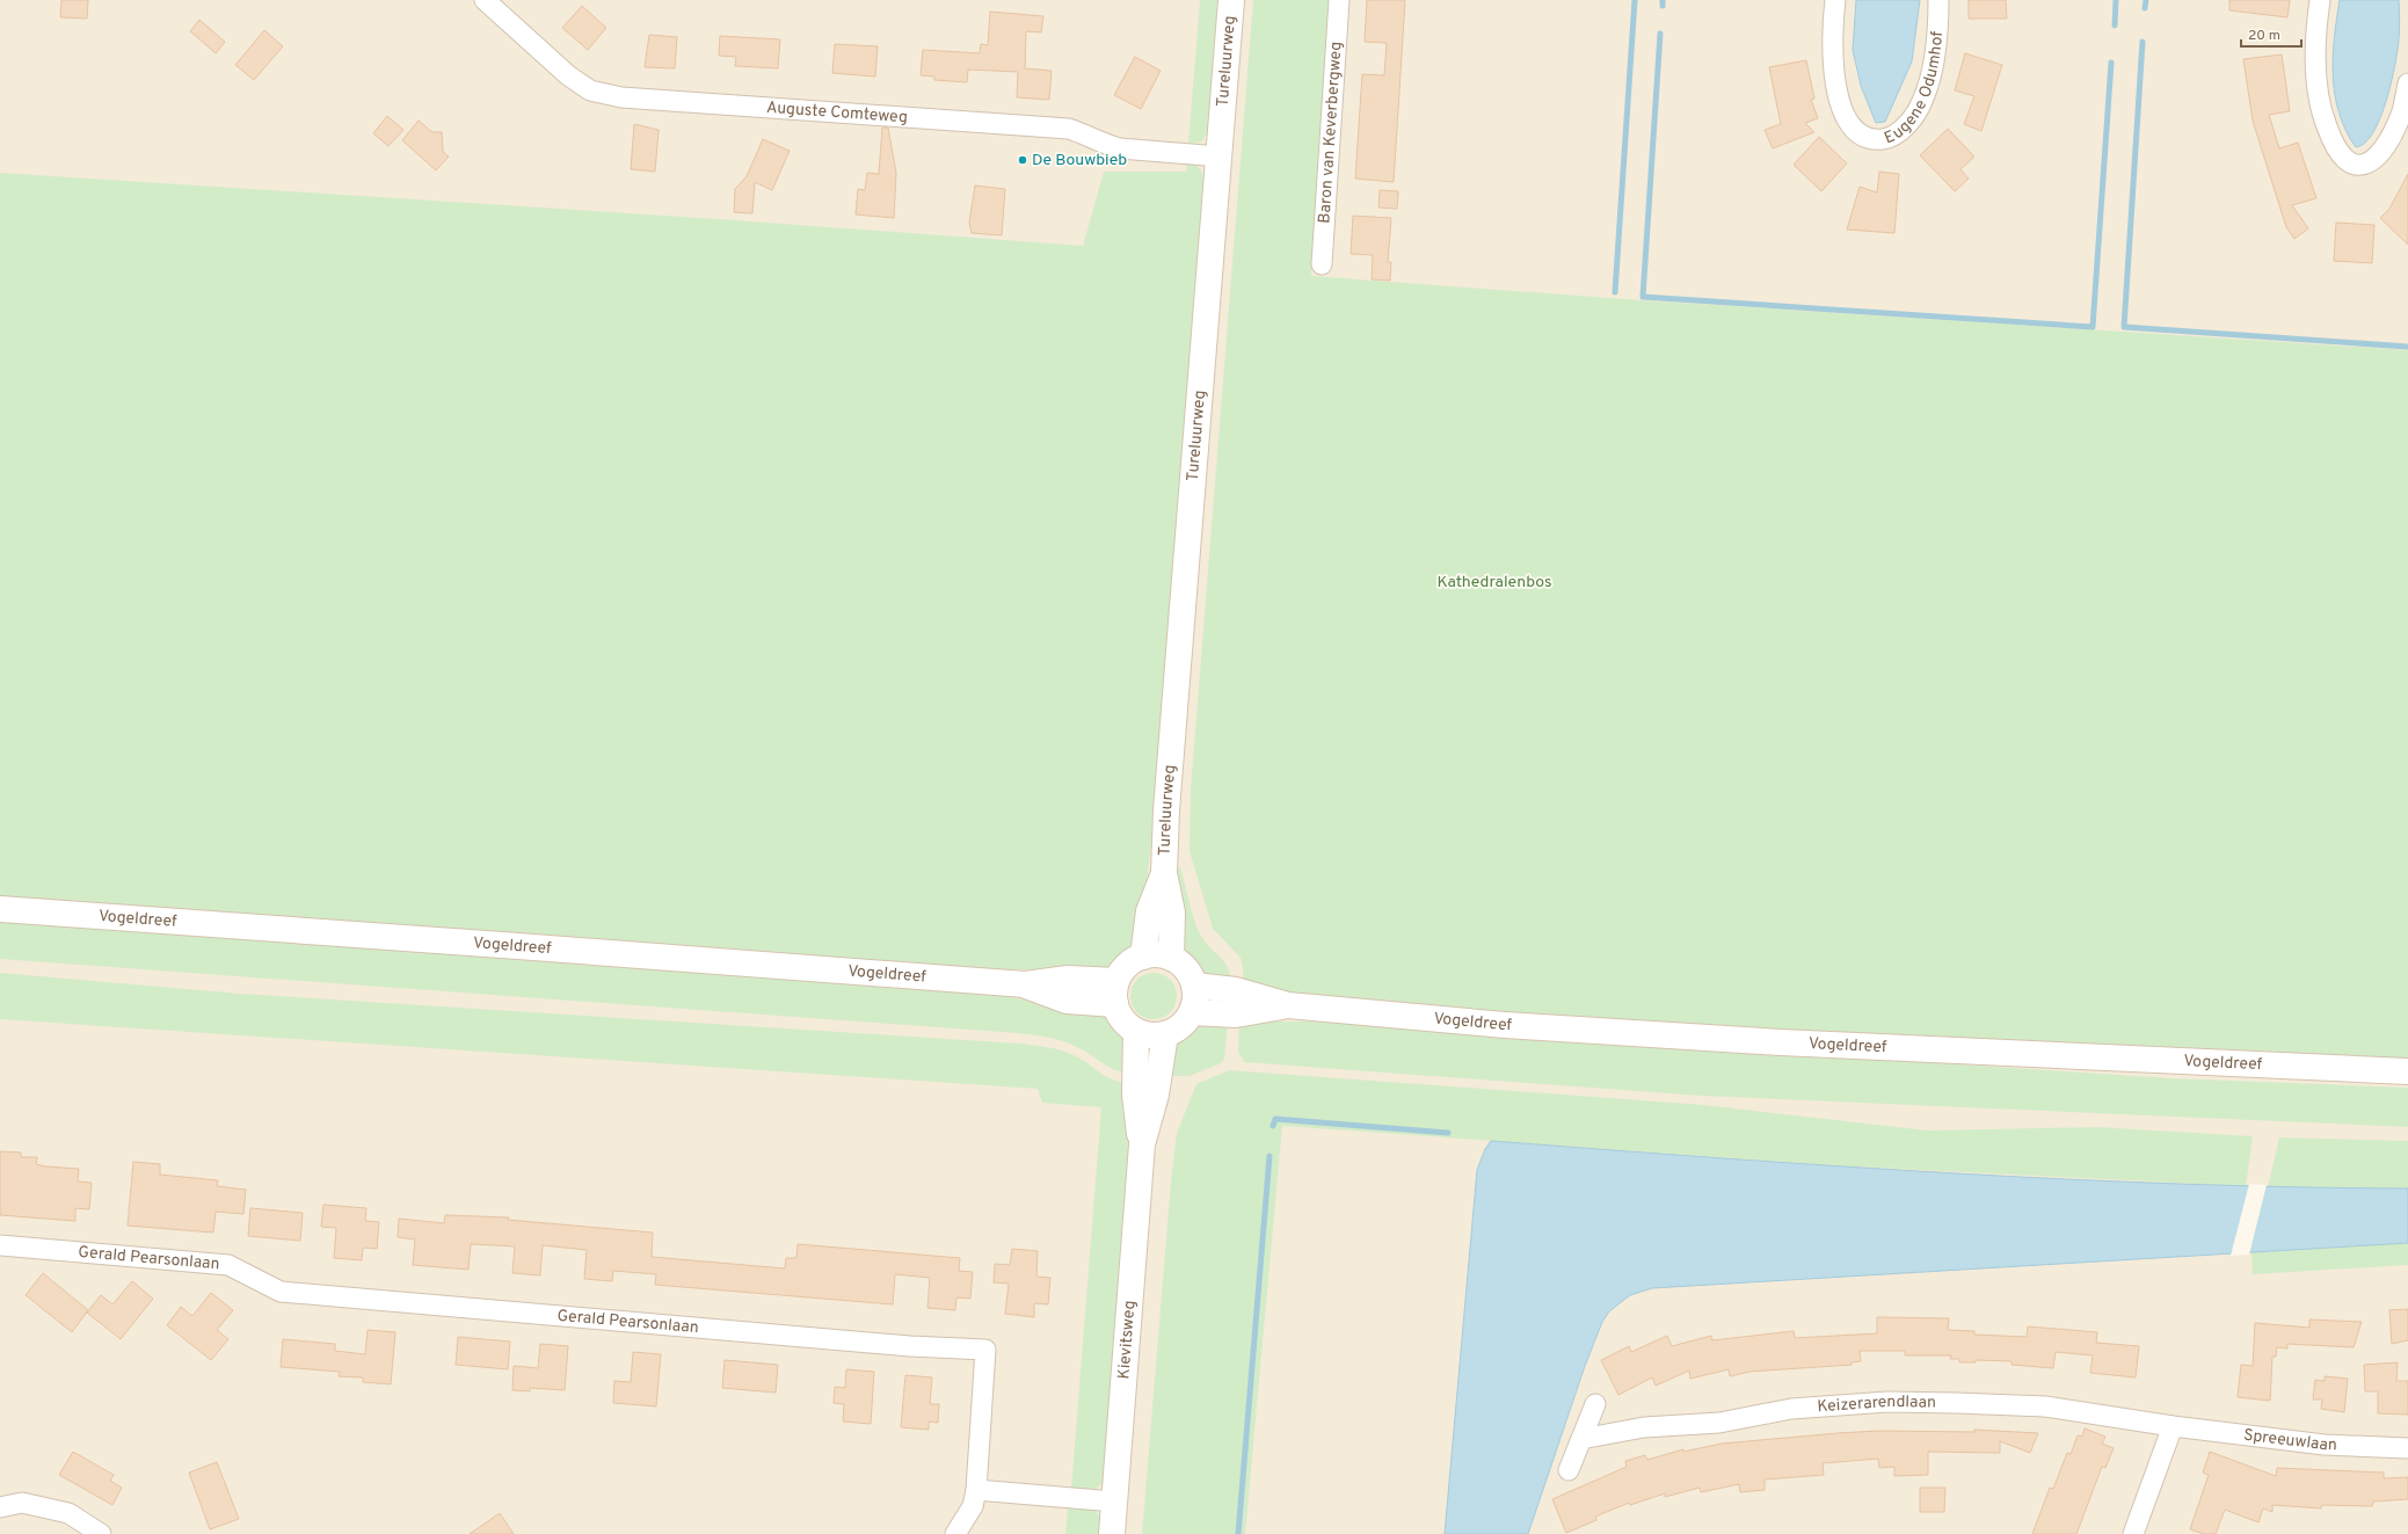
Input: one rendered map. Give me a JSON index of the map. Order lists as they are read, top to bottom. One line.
{"streets":{"main road":["Tureluurweg","Vogeldreef","Kievitsweg"],"street":["Eugene Odumhof","Auguste Comteweg","Baron van Keverbergweg","Gerald Pearsonlaan","Keizerarendlaan","Spreeuwlaan"]},"crossings":[["Tureluurweg","Auguste Comteweg"],["Tureluurweg","Vogeldreef"],["Tureluurweg","Kievitsweg"],["Vogeldreef","Kievitsweg"],["Keizerarendlaan","Spreeuwlaan"]],"parks":["Kathedralenbos"],"places":["De Bouwbieb"],"scale_bar":"20 m"}
